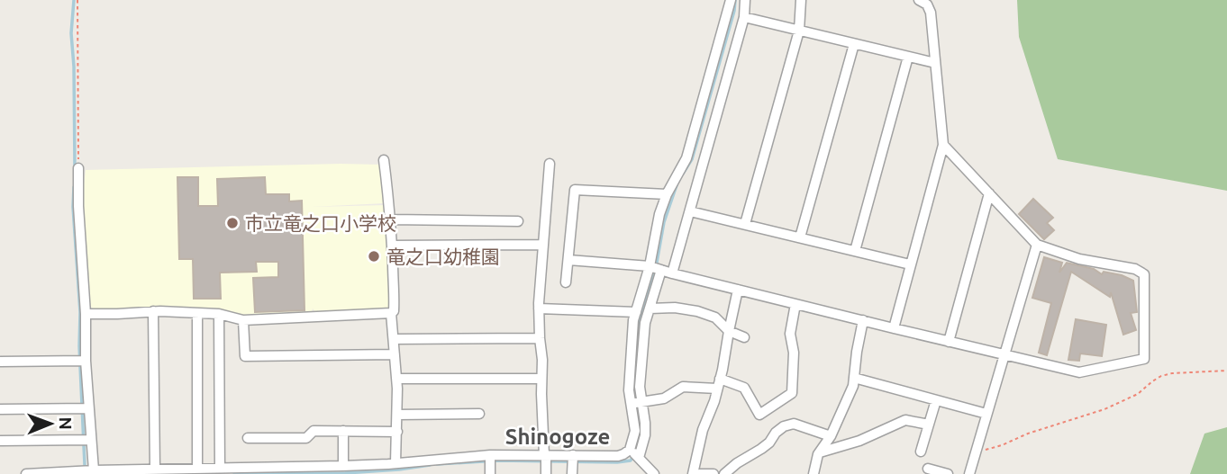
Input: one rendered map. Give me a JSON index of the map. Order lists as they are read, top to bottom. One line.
{"districts":["Shinogoze"],"places":["市立竜之口小学校","竜之口幼稚園"],"north":"right"}
